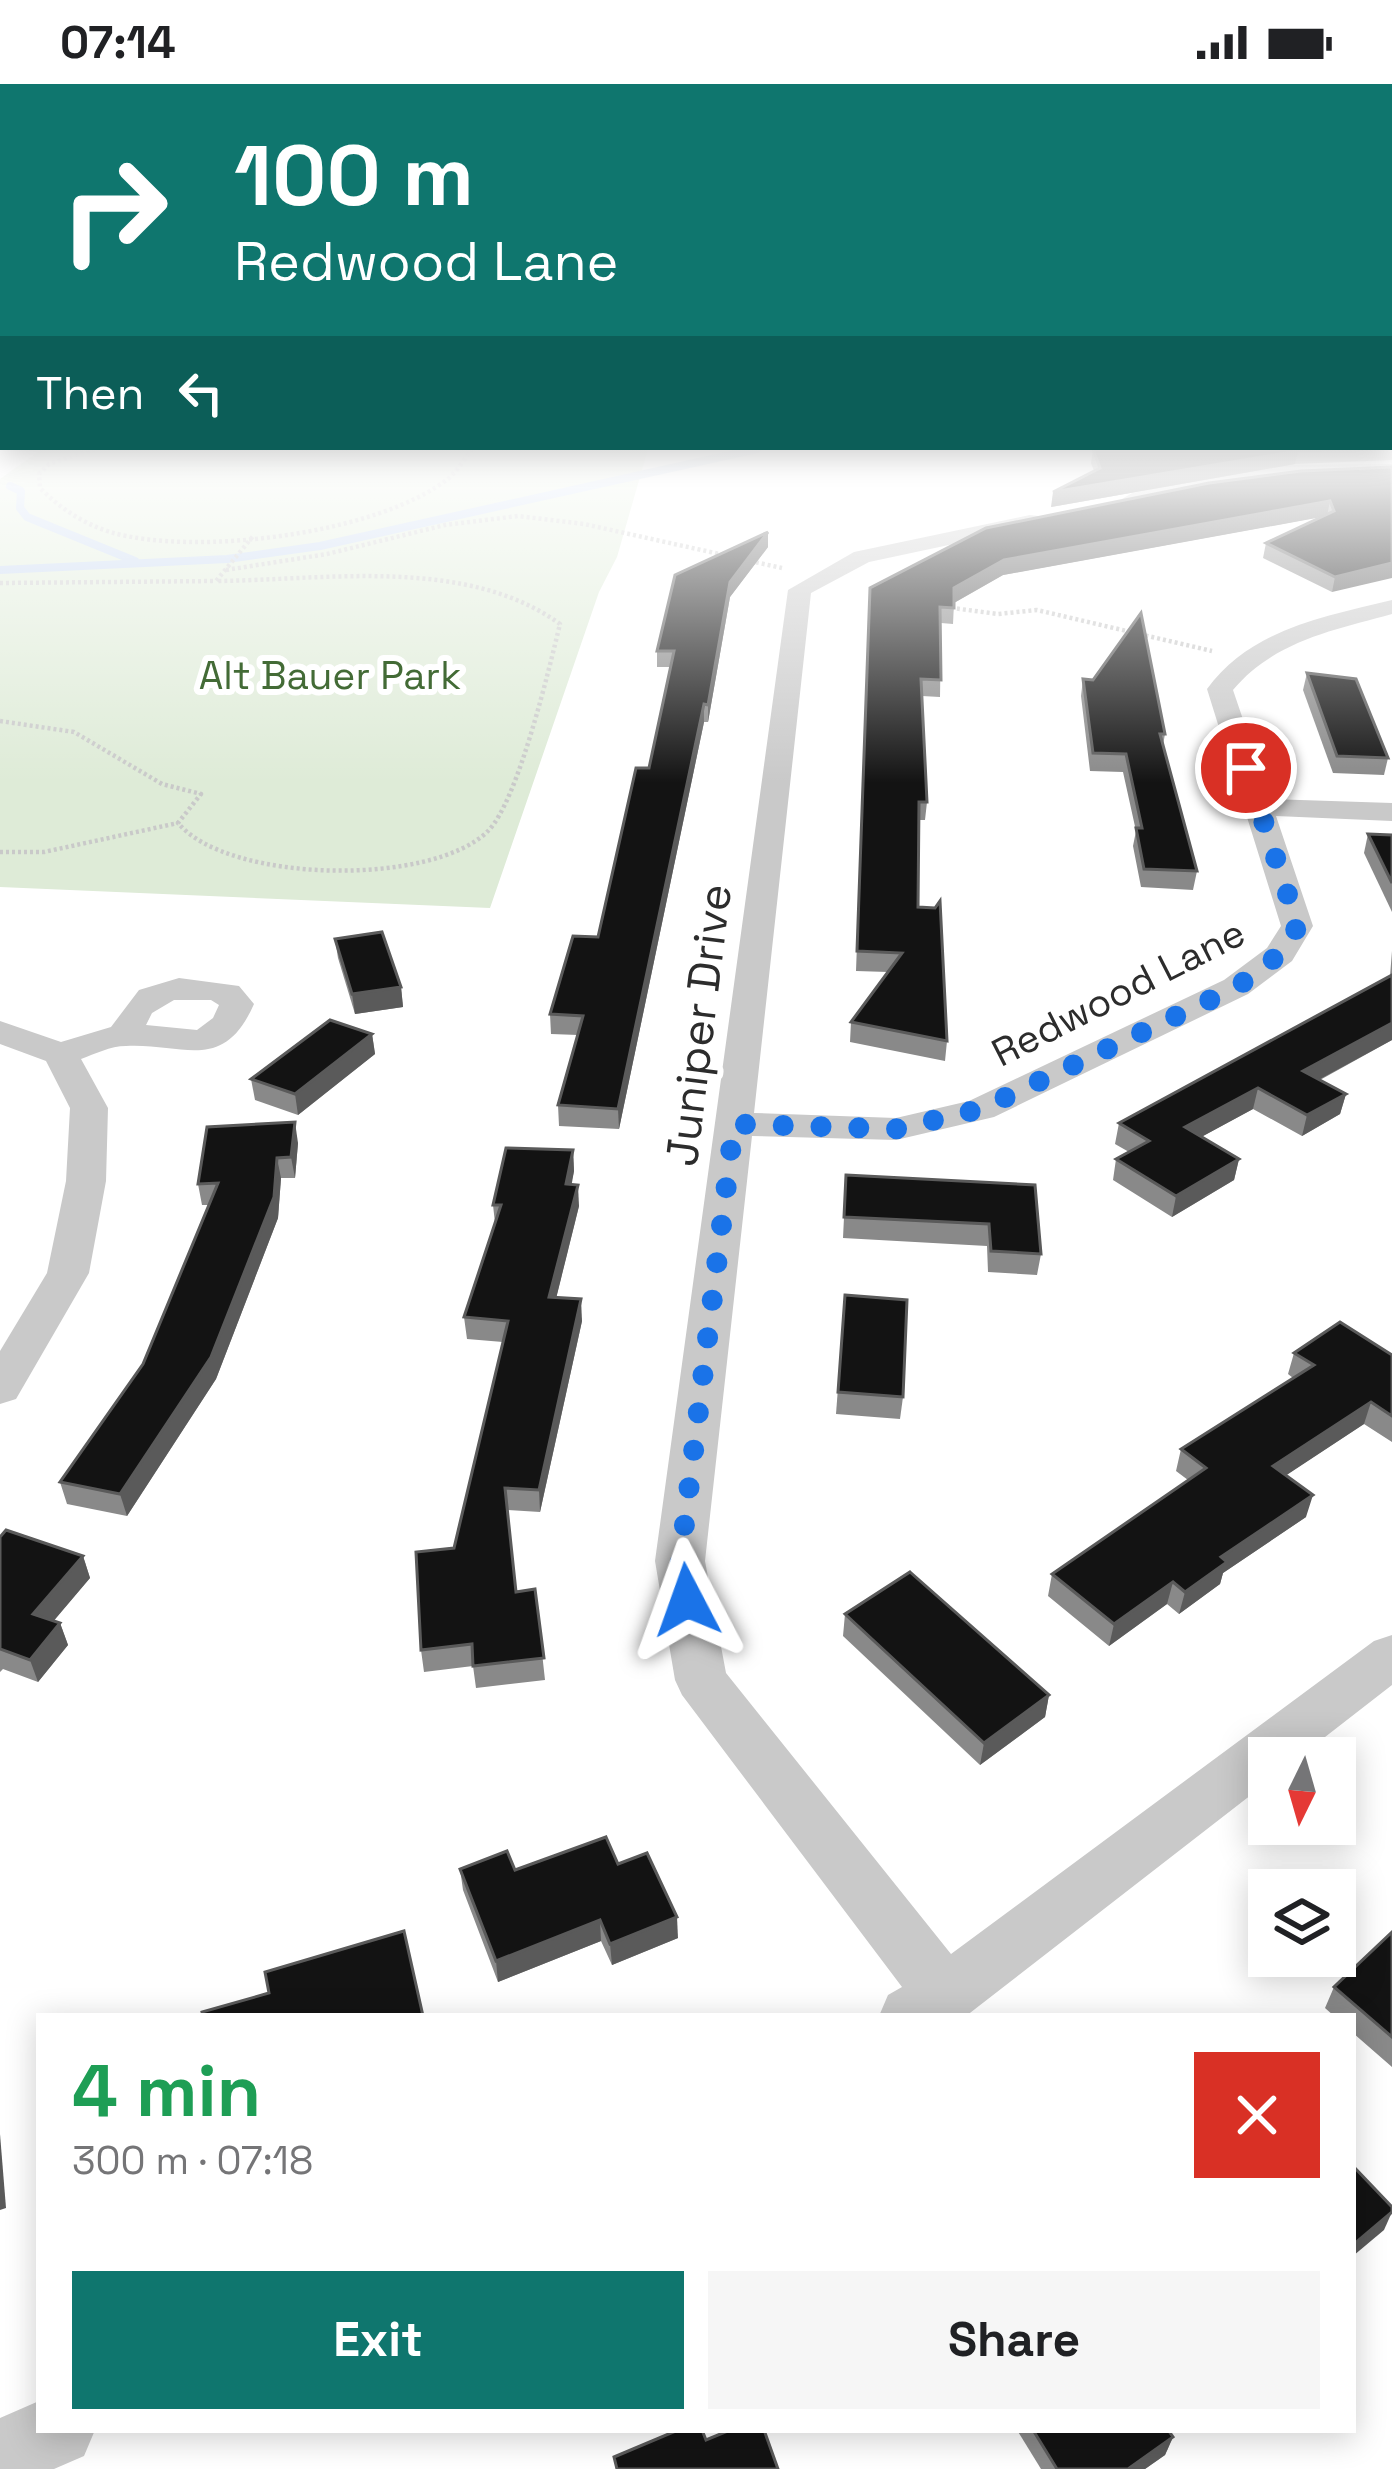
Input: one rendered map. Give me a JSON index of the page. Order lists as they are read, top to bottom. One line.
{"streets":{"street":["Redwood Lane","Juniper Drive"]},"crossings":[["Redwood Lane","Juniper Drive"]],"parks":["Alt Bauer Park"],"north":"bottom","page":{"status":"07:14","turn":["100 m","Redwood Lane"],"then":"Then","heading":["4 min","300 m · 07:18"],"buttons":["Exit","Share"]}}
